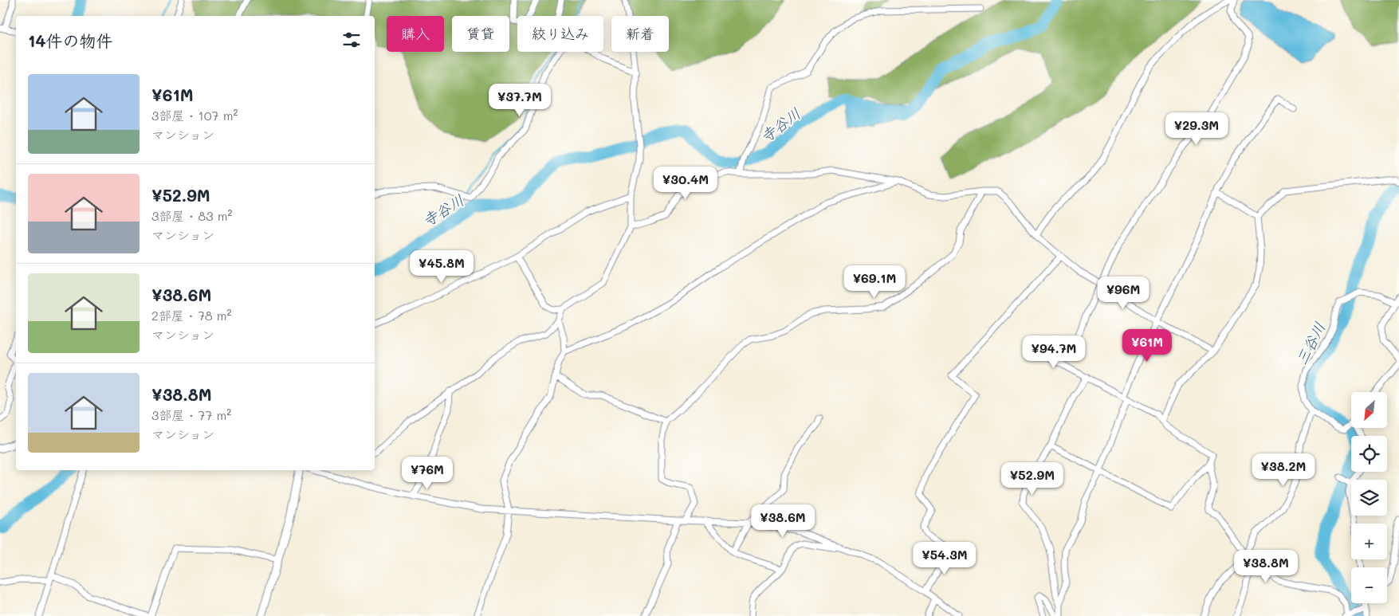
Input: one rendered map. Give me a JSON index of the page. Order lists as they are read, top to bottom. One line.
{"water":["寺谷川","三谷川"],"north":"bottom left","page":{"chip":["購入","賃貸","絞り込み","新着"],"heading":"14件の物件","list":[{"name":"¥61M","note":"3部屋 · 107 m² · マンション"},{"name":"¥52.9M","note":"3部屋 · 83 m² · マンション"},{"name":"¥38.6M","note":"2部屋 · 78 m² · マンション"},{"name":"¥38.8M","note":"3部屋 · 77 m² · マンション"}],"price":["¥37.7M","¥29.3M","¥30.4M","¥45.8M","¥69.1M","¥96M","¥61M","¥94.7M","¥38.2M","¥76M","¥52.9M","¥38.6M","¥54.3M","¥38.8M"],"map_buttons":["+","−"]}}
